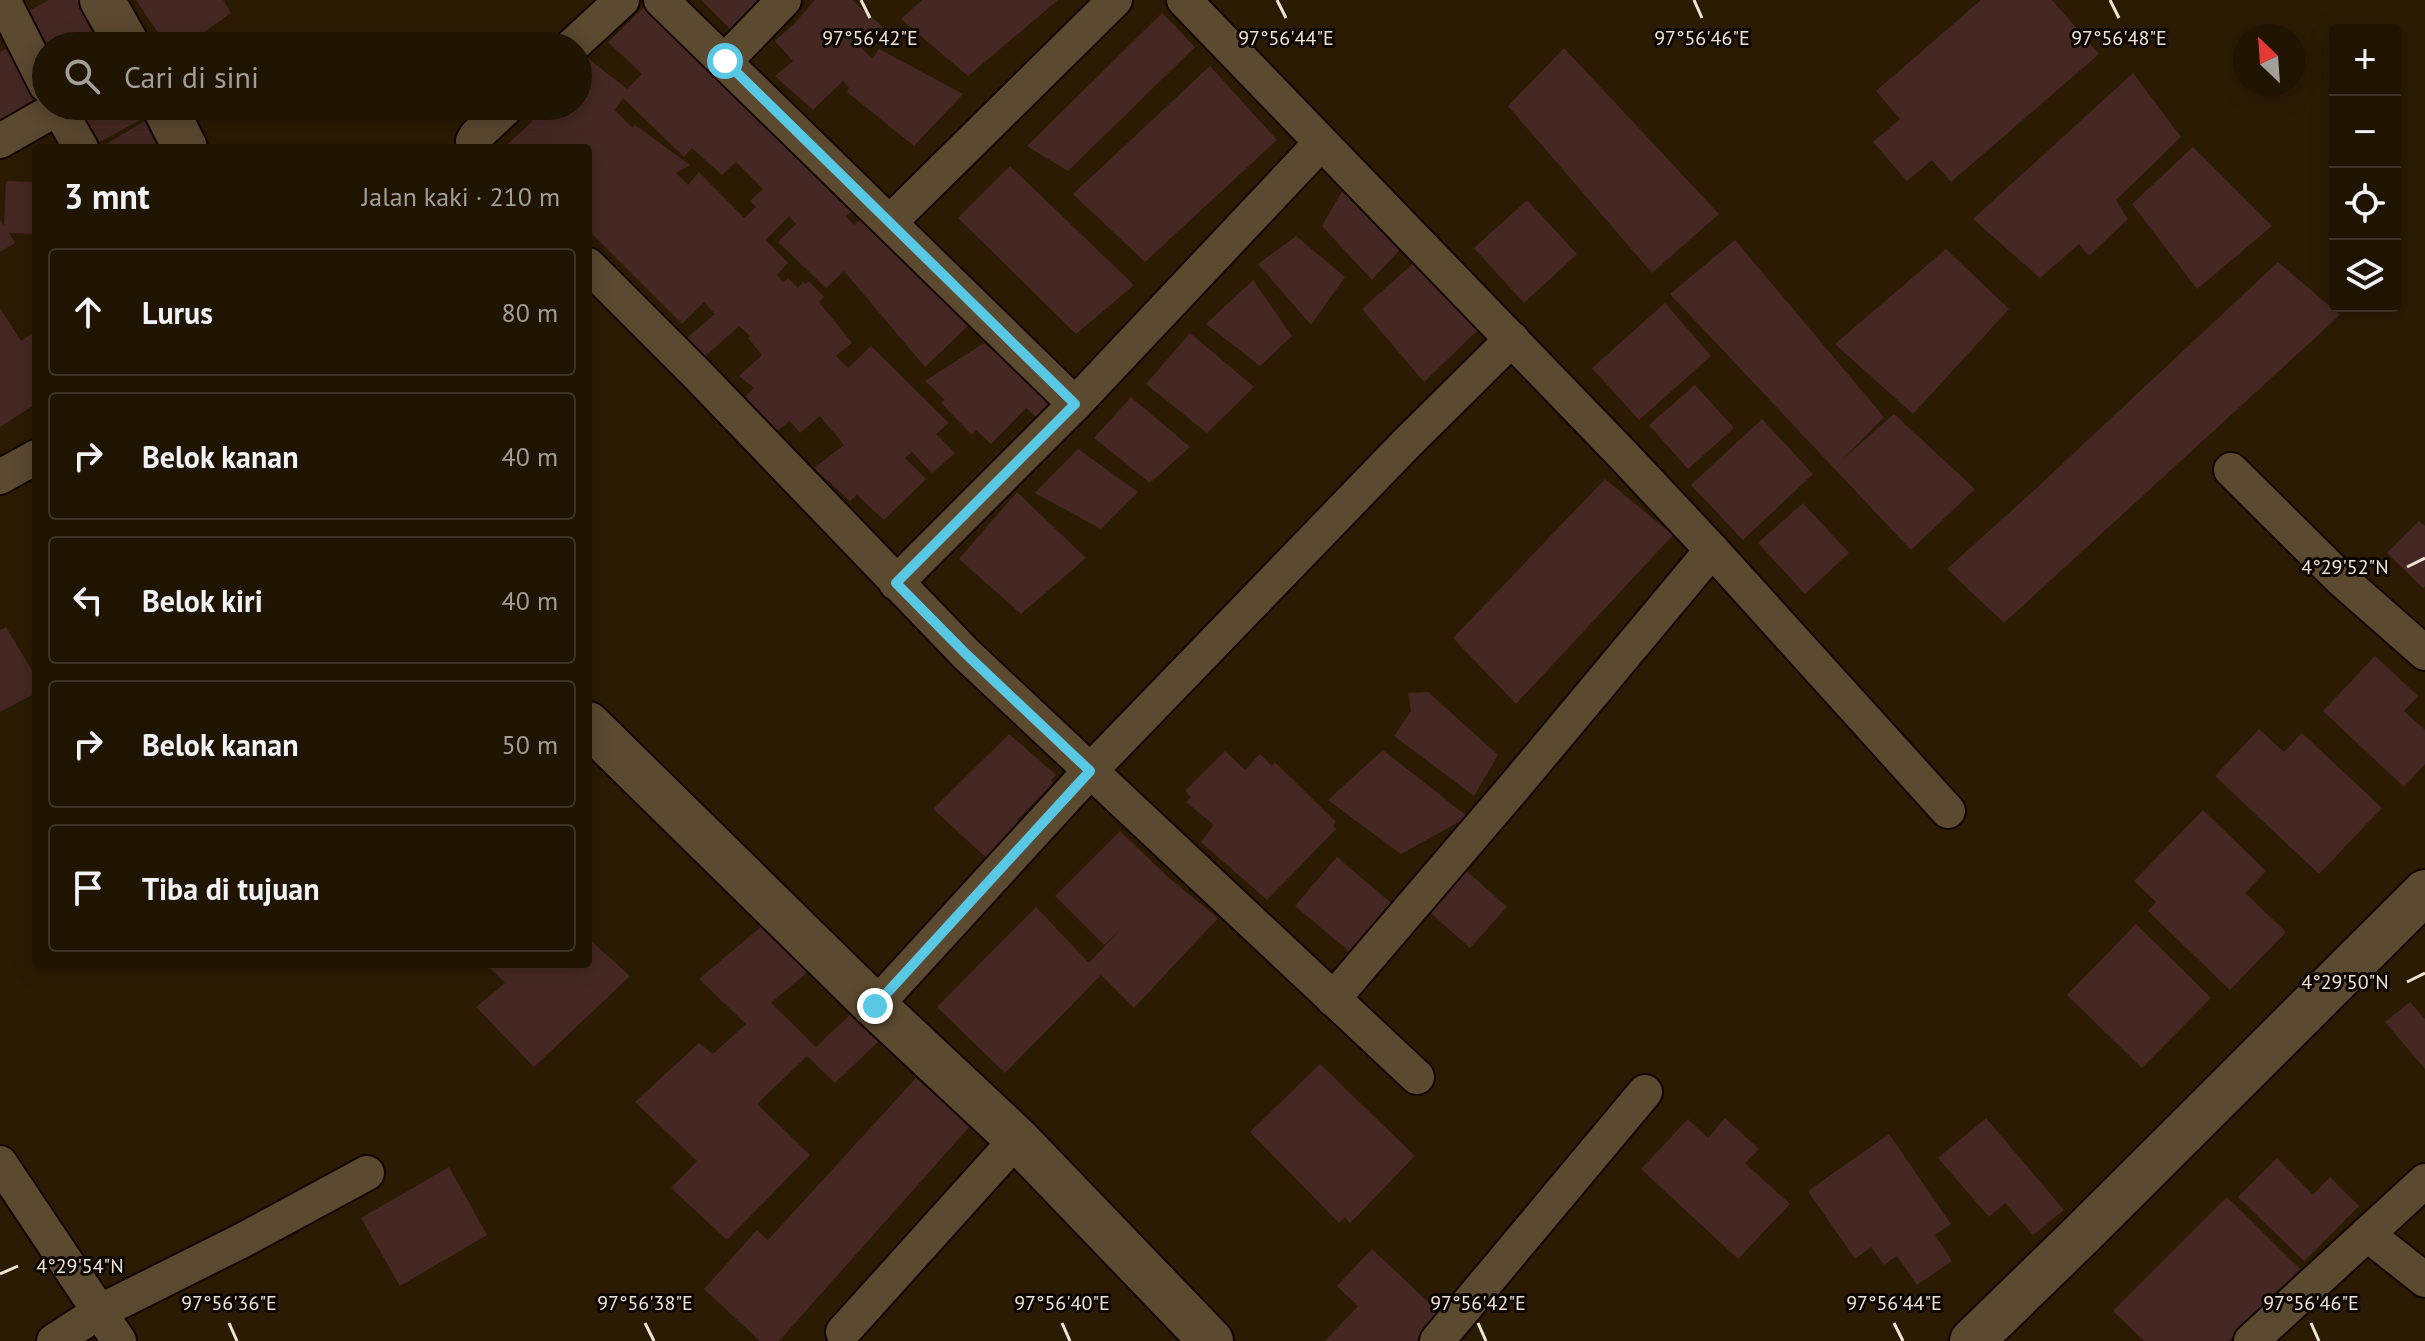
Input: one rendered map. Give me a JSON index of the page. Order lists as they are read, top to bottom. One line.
{"north":"top left","page":{"map_buttons":["+","−"],"search":"Cari di sini","heading":["3 mnt","Jalan kaki · 210 m"],"list":[["Lurus","80 m"],["Belok kanan","40 m"],["Belok kiri","40 m"],["Belok kanan","50 m"],"Tiba di tujuan"]},"coordinates":["97°56'42\"E","97°56'44\"E","97°56'46\"E","97°56'48\"E","4°29'52\"N","4°29'50\"N","4°29'54\"N","97°56'36\"E","97°56'38\"E","97°56'40\"E"]}
